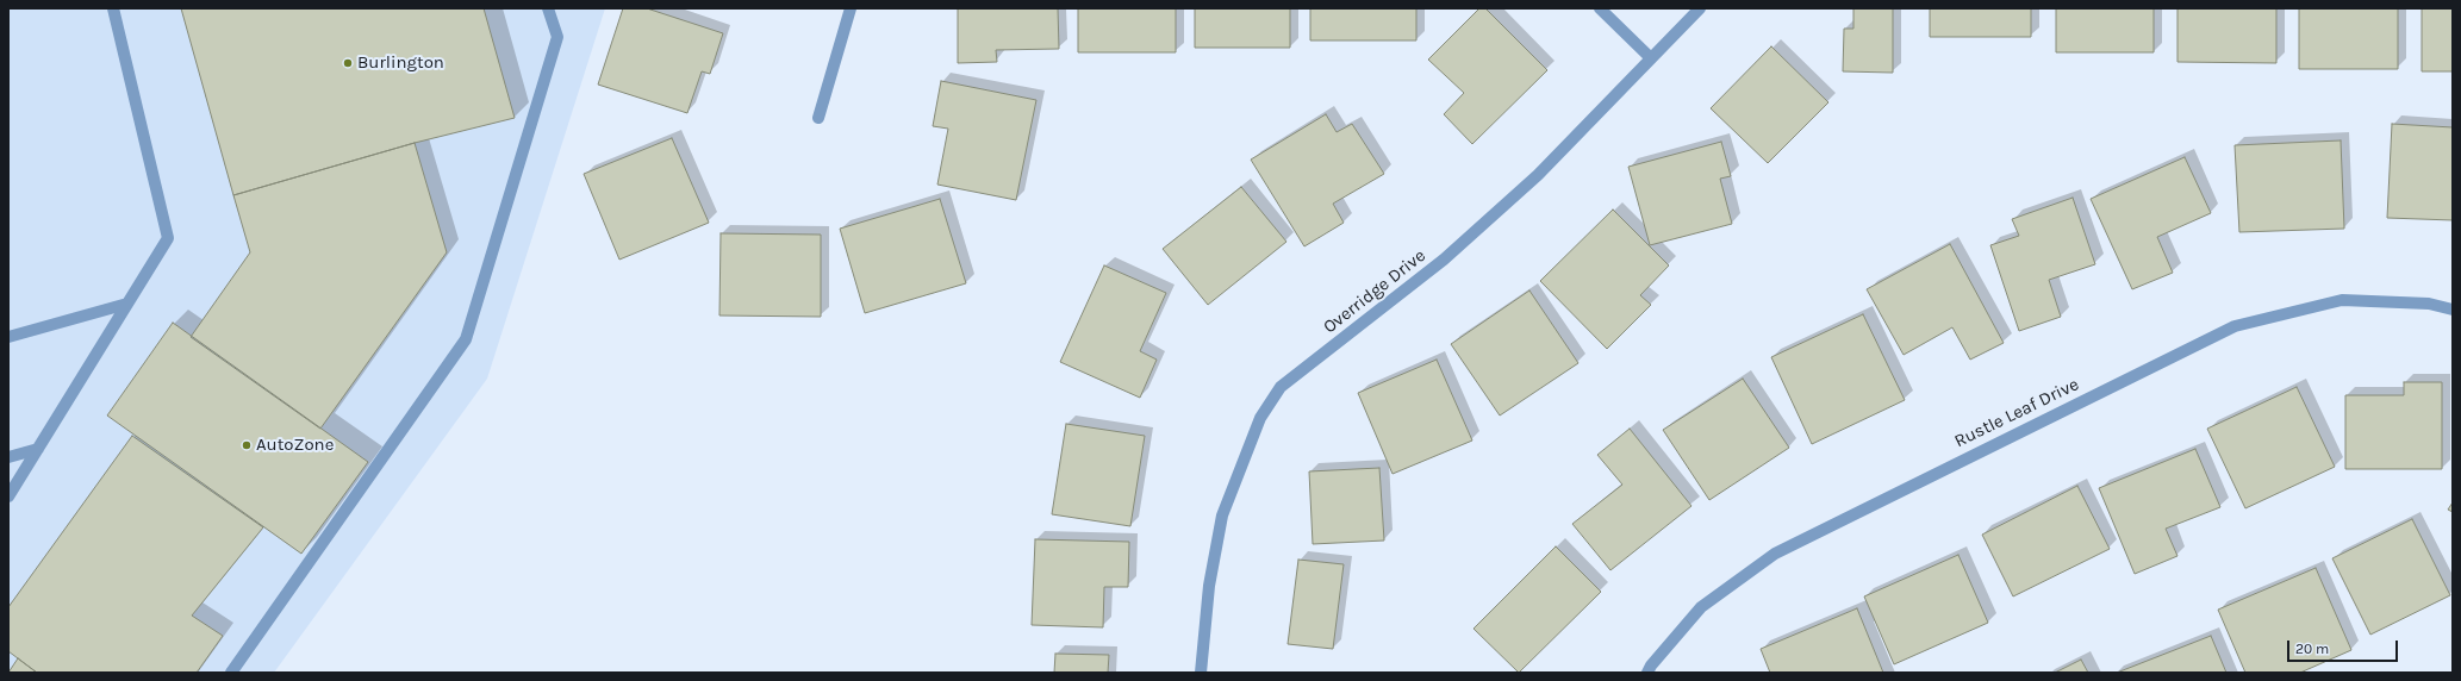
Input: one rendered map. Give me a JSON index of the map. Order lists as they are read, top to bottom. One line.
{"streets":{"street":["Overridge Drive","Rustle Leaf Drive"]},"places":["Burlington","AutoZone"],"scale_bar":"20 m"}
